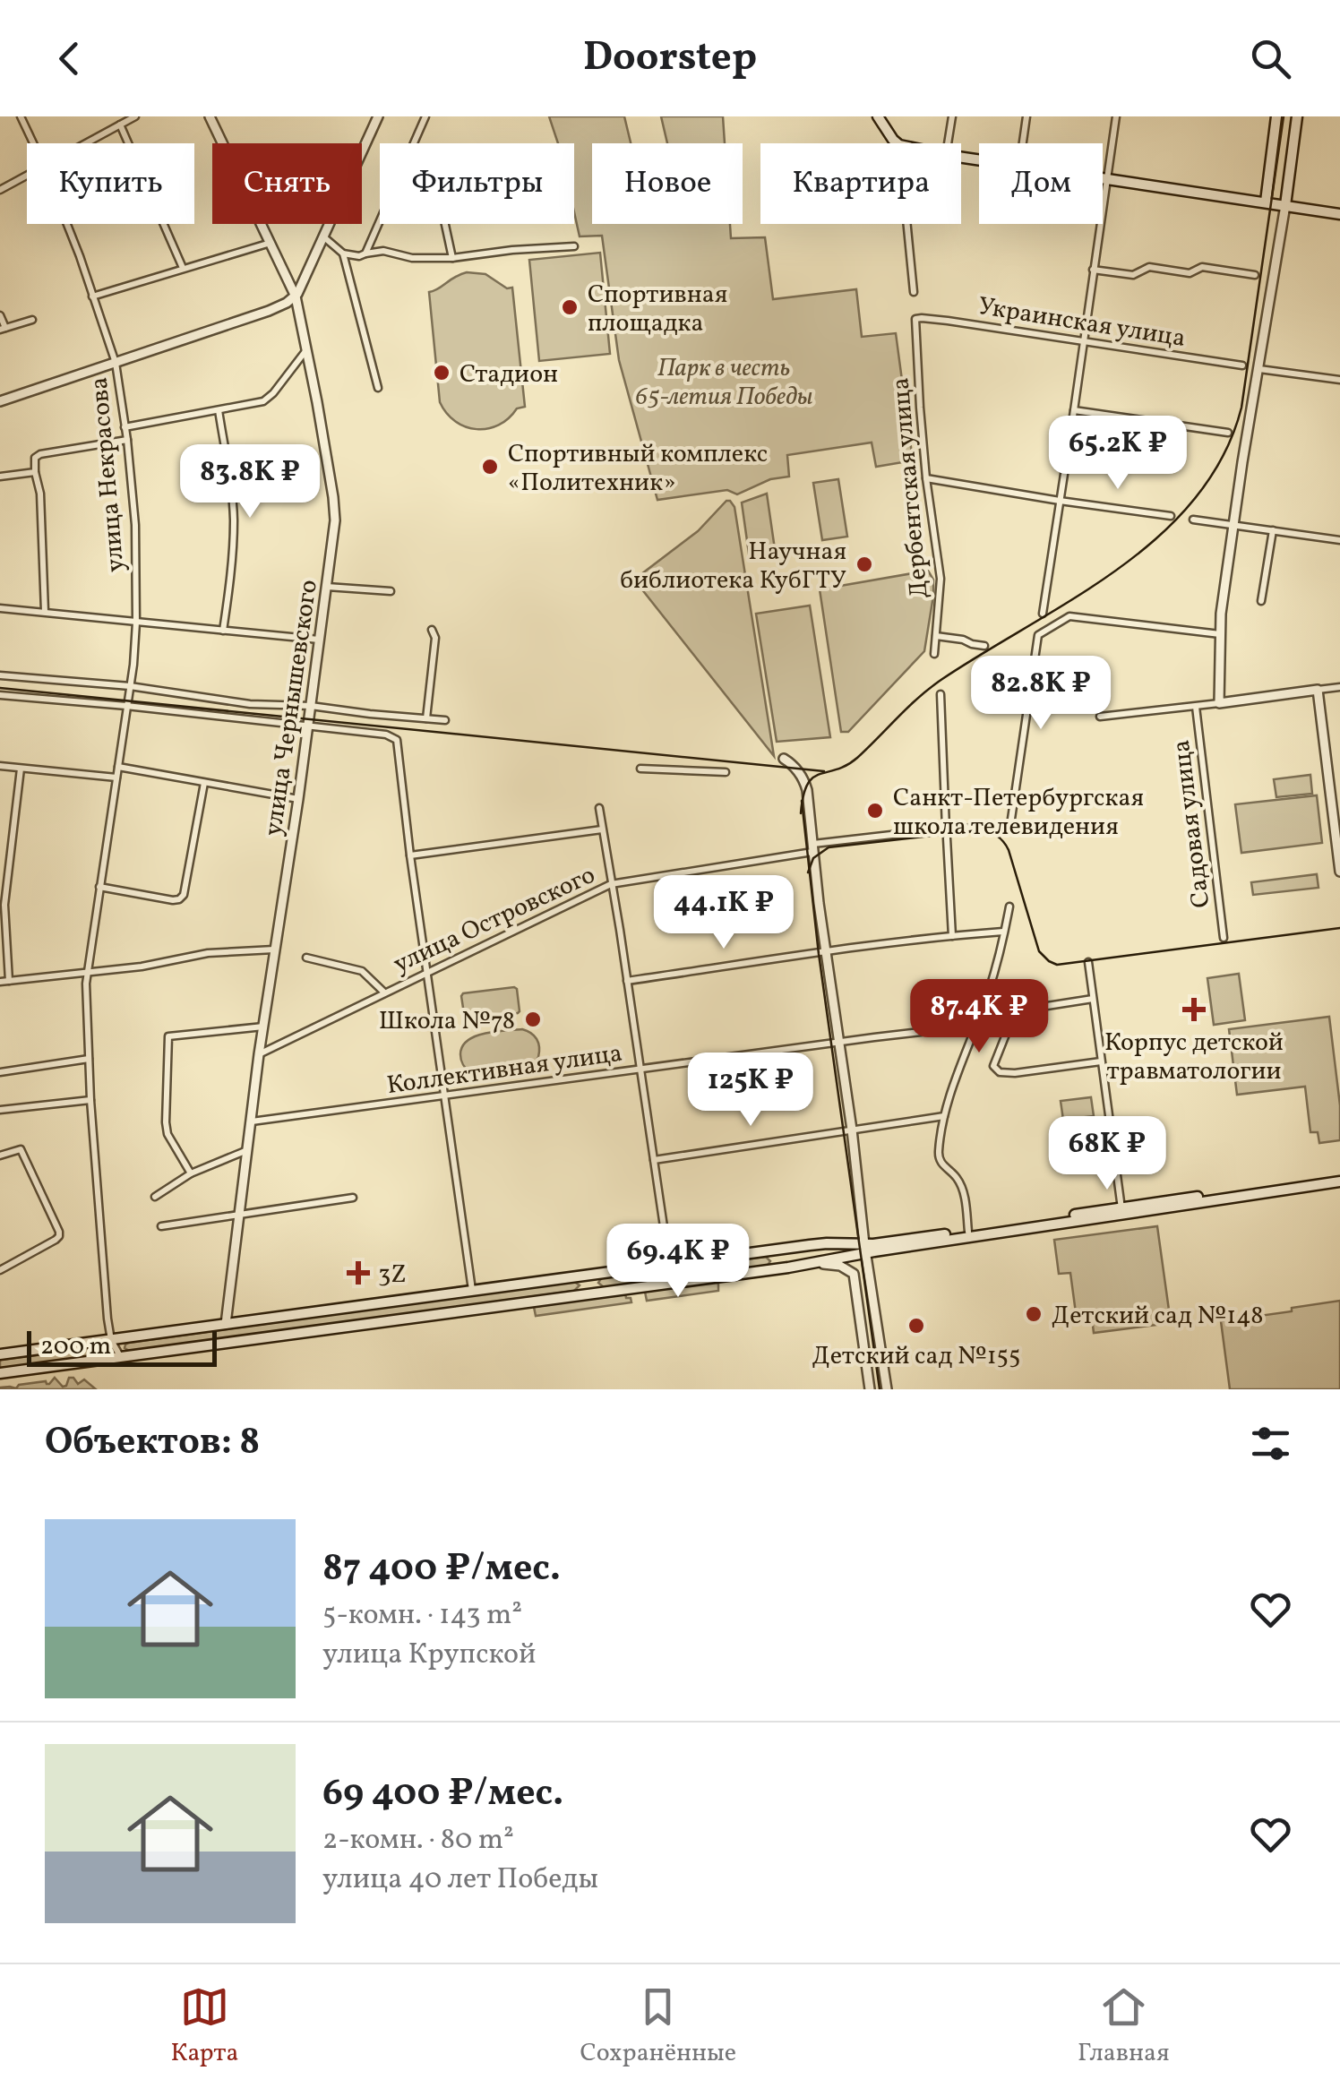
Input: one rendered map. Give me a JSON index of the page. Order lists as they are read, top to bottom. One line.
{"streets":{"street":["Украинская улица","улица Некрасова","Дербентская улица","улица Чернышевского","Садовая улица","улица Островского","Коллективная улица"]},"crossings":[["Украинская улица","Дербентская улица"],["улица Чернышевского","улица Островского"],["улица Чернышевского","Коллективная улица"]],"parks":["Парк в честь 65-летия Победы"],"places":{"other":["Спортивная площадка","Стадион","Спортивный комплекс «Политехник»","Научная библиотека КубГТУ","Санкт-Петербургская школа телевидения","Школа №78","Детский сад №148","Детский сад №155"],"health":["Корпус детской травматологии","3Z"]},"scale_bar":"200 m","page":{"header":"Doorstep","chip":["Купить","Снять","Фильтры","Новое","Квартира","Дом"],"price":["65.2K ₽","83.8K ₽","82.8K ₽","44.1K ₽","87.4K ₽","125K ₽","68K ₽","69.4K ₽"],"scale":"200 m","heading":"Объектов: 8","list":[{"name":"87 400 ₽/мес.","note":"5-комн. · 143 m² · улица Крупской"},{"name":"69 400 ₽/мес.","note":"2-комн. · 80 m² · улица 40 лет Победы"}],"tabs":["Карта","Сохранённые","Главная"]}}
